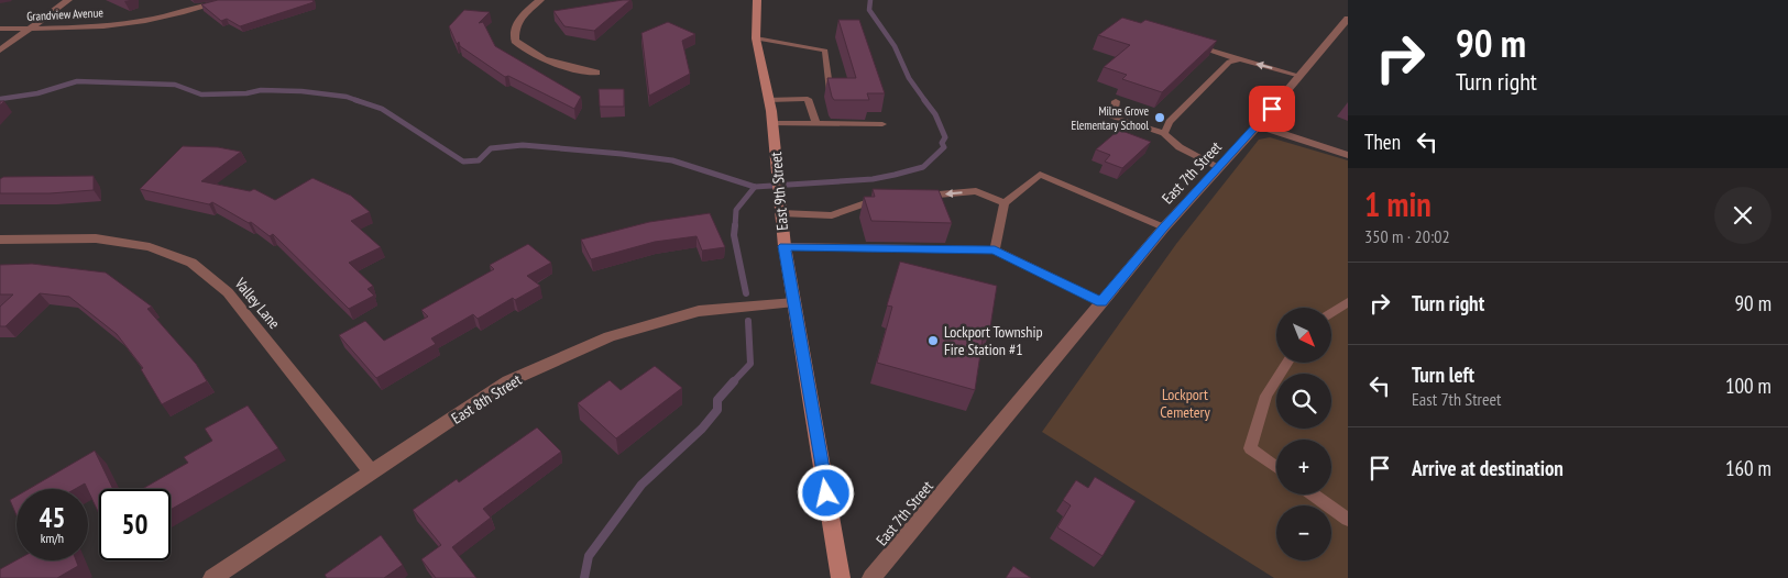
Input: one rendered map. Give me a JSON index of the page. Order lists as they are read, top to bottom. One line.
{"streets":{"main road":["East 9th Street"],"street":["Grandview Avenue","East 7th Street","Valley Lane","East 8th Street"]},"crossings":[["East 9th Street","East 8th Street"],["Valley Lane","East 8th Street"]],"parks":["Lockport Cemetery"],"places":["Milne Grove Elementary School","Lockport Township Fire Station #1"],"north":"bottom right","page":{"turn":["90 m","Turn right"],"then":"Then","heading":["1 min","350 m · 20:02"],"list":[{"name":"Turn right","value":"90 m"},{"name":"Turn left","note":"East 7th Street","value":"100 m"},{"name":"Arrive at destination","value":"160 m"}],"map_buttons":["+","−"],"speed":"45 km/h","limit":"50"}}
